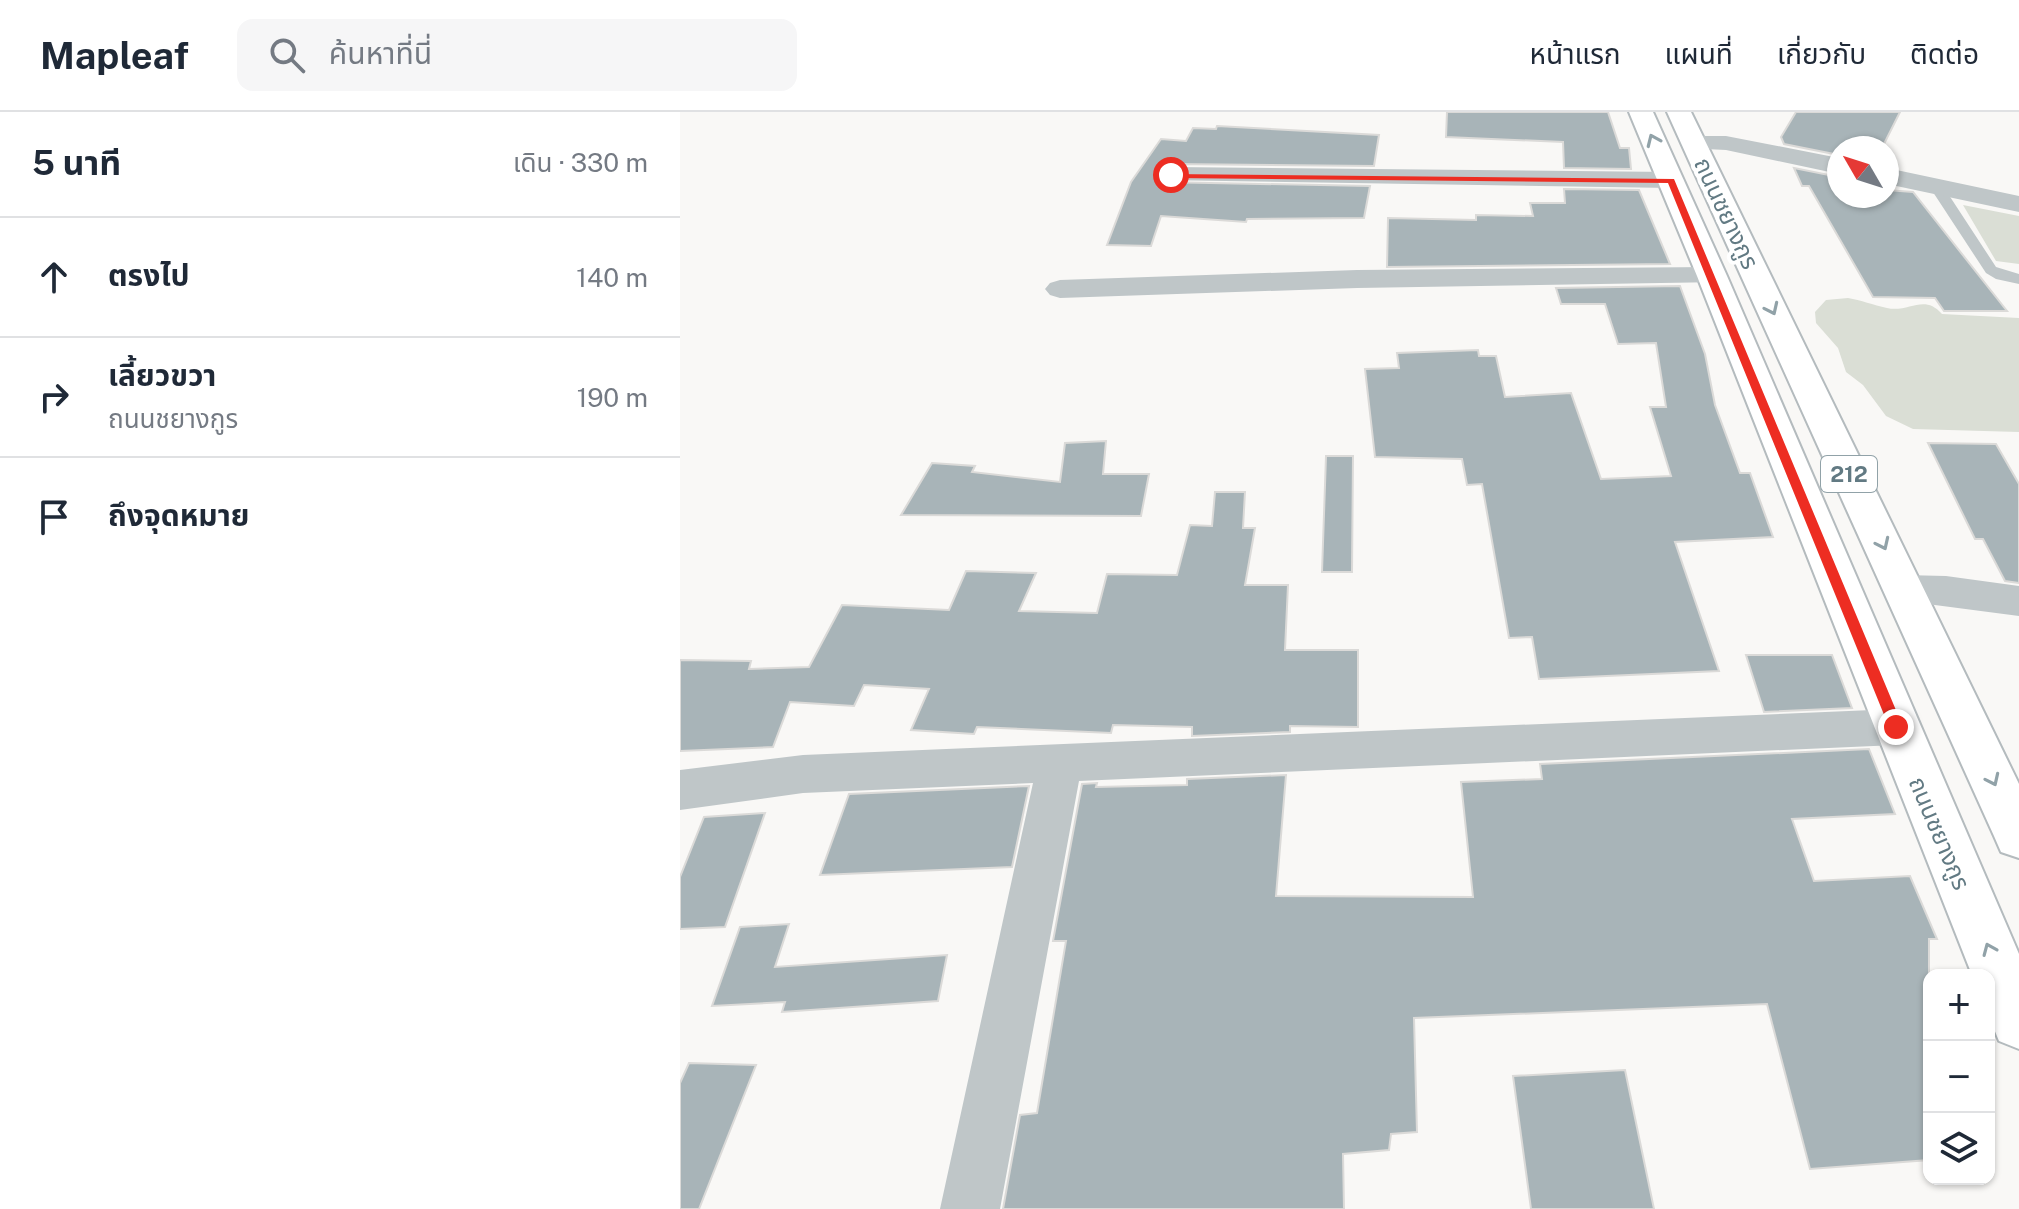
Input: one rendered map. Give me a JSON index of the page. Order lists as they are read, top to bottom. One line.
{"streets":{"main road":["ถนนชยางกูร","212"]},"north":"top left","page":{"header":"Mapleaf","search":"ค้นหาที่นี่","nav":["หน้าแรก","แผนที่","เกี่ยวกับ","ติดต่อ"],"heading":["5 นาที","เดิน · 330 m"],"list":[["ตรงไป","140 m"],["เลี้ยวขวา","ถนนชยางกูร","190 m"],"ถึงจุดหมาย"],"map_buttons":["+","−"]}}
